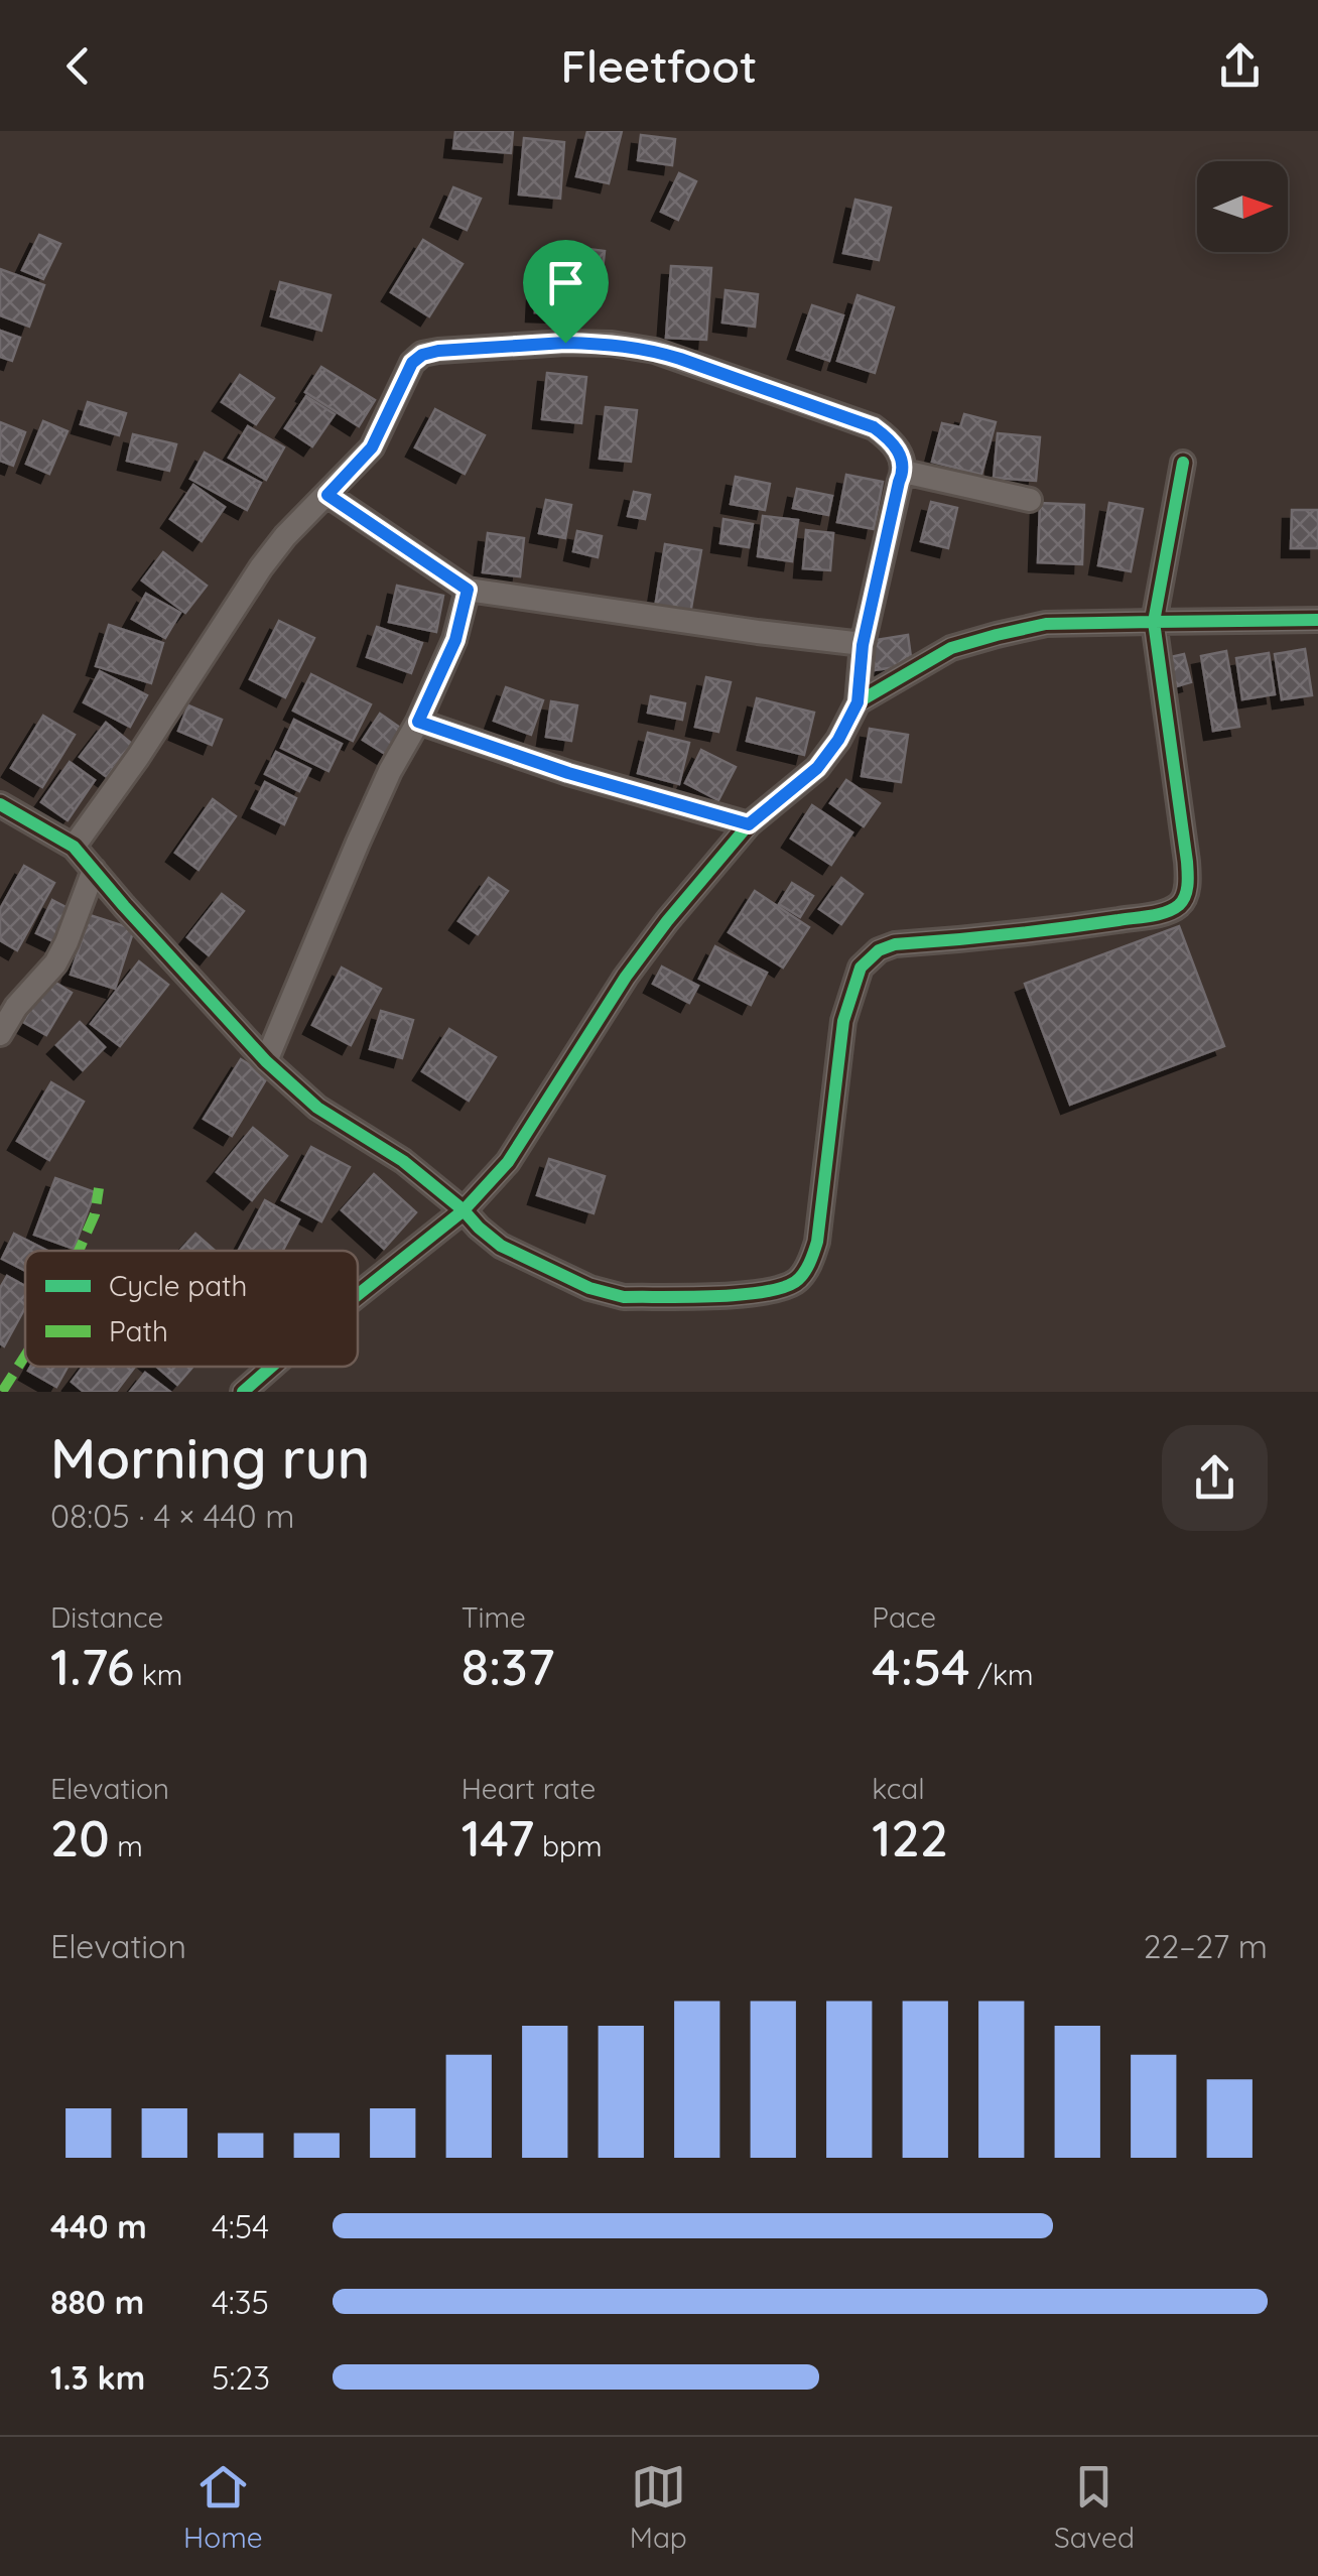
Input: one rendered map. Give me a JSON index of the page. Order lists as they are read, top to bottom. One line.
{"legend":["Cycle path","Path"],"north":"right","page":{"header":"Fleetfoot","heading":["Morning run","08:05 · 4 × 440 m"],"stats":[["Distance","1.76 km"],["Time","8:37"],["Pace","4:54 /km"],["Elevation","20 m"],["Heart rate","147 bpm"],["kcal","122"]],"chart":["Elevation","22–27 m"],"list":[{"name":"440 m","note":"4:54"},{"name":"880 m","note":"4:35"},{"name":"1.3 km","note":"5:23"}],"tabs":["Home","Map","Saved"]}}
